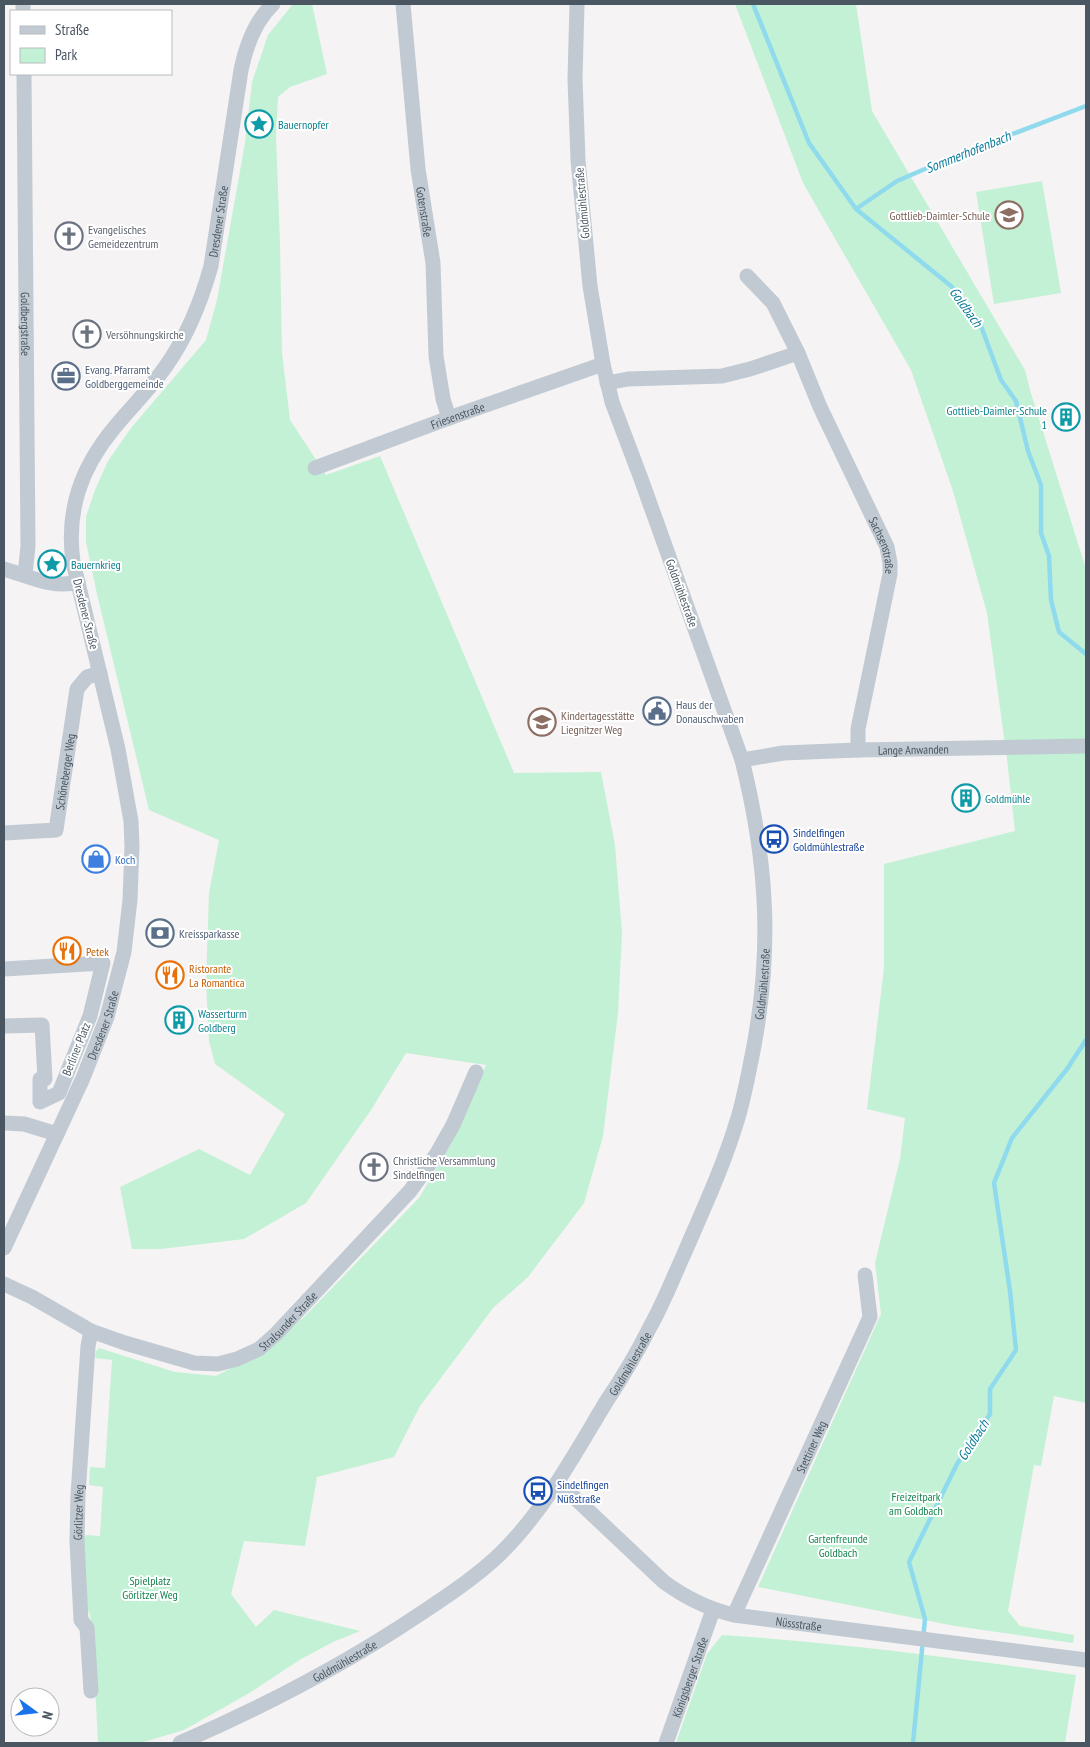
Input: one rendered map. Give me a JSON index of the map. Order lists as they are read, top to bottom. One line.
{"streets":{"street":["Goldmühlestraße","Gotenstraße","Dresdener Straße","Goldbergstraße","Friesenstraße","Sachsenstraße","Lange Anwanden","Schöneberger Weg","Berliner Platz","Stralsunder Straße","Stettiner Weg","Görlitzer Weg","Nüssstraße","Königsberger Straße"]},"crossings":[["Goldmühlestraße","Friesenstraße"],["Goldmühlestraße","Lange Anwanden"],["Goldmühlestraße","Nüssstraße"],["Gotenstraße","Friesenstraße"],["Dresdener Straße","Schöneberger Weg"],["Sachsenstraße","Lange Anwanden"],["Stralsunder Straße","Görlitzer Weg"],["Stettiner Weg","Nüssstraße"],["Nüssstraße","Königsberger Straße"]],"water":["Sommerhofenbach","Goldbach"],"parks":["Freizeitpark am Goldbach","Gartenfreunde Goldbach","Spielplatz Görlitzer Weg"],"places":{"place":["Bauernopfer","Bauernkrieg"],"school or university":["Gottlieb-Daimler-Schule","Kindertagesstätte Liegnitzer Weg"],"church":["Evangelisches Gemeidezentrum","Versöhnungskirche","Christliche Versammlung Sindelfingen"],"office":["Evang. Pfarramt Goldberggemeinde"],"building":["Gottlieb-Daimler-Schule 1","Goldmühle","Wasserturm Goldberg"],"public building":["Haus der Donauschwaben"],"bus stop":["Sindelfingen Goldmühlestraße","Sindelfingen Nüßstraße"],"shop":["Koch"],"bank":["Kreissparkasse"],"restaurant":["Petek","Ristorante La Romantica"]},"legend":["Straße","Park"],"north":"right"}
